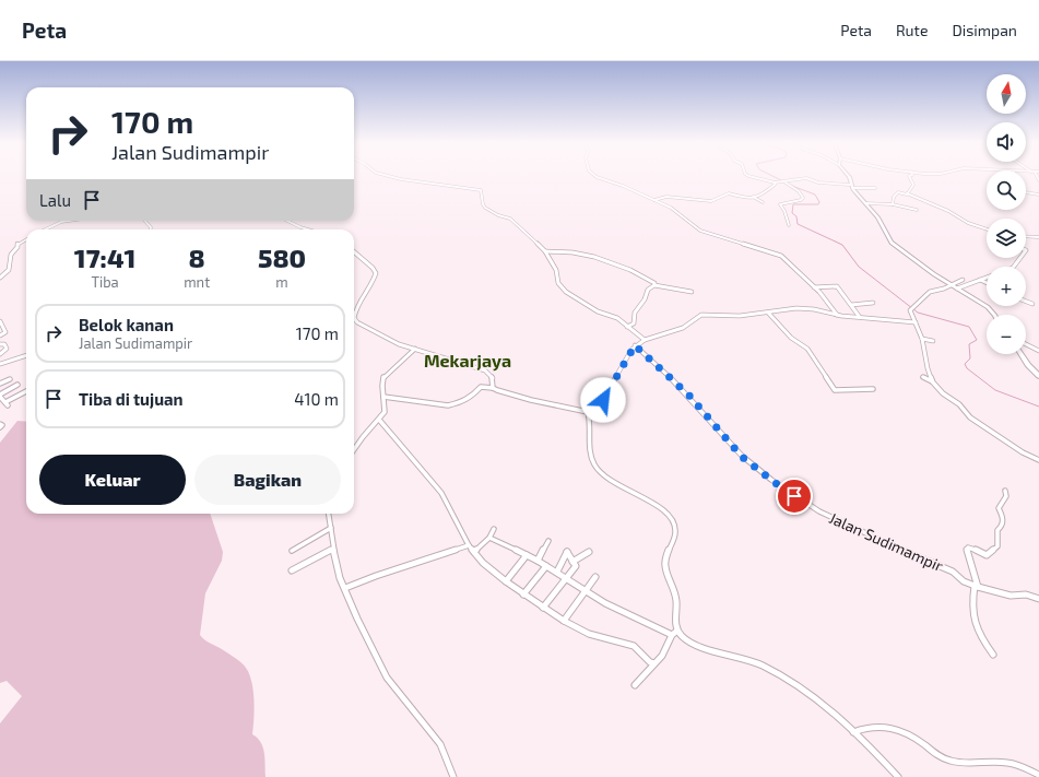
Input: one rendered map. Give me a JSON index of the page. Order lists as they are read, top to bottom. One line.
{"streets":{"street":["Jalan Sudimampir"]},"districts":["Mekarjaya"],"north":"top","page":{"header":"Peta","nav":["Peta","Rute","Disimpan"],"map_buttons":["+","−"],"turn":["170 m","Jalan Sudimampir"],"then":"Lalu","eta":["17:41","Tiba","8","mnt","580","m"],"list":[{"name":"Belok kanan","note":"Jalan Sudimampir","value":"170 m"},{"name":"Tiba di tujuan","value":"410 m"}],"buttons":["Keluar","Bagikan"]}}
